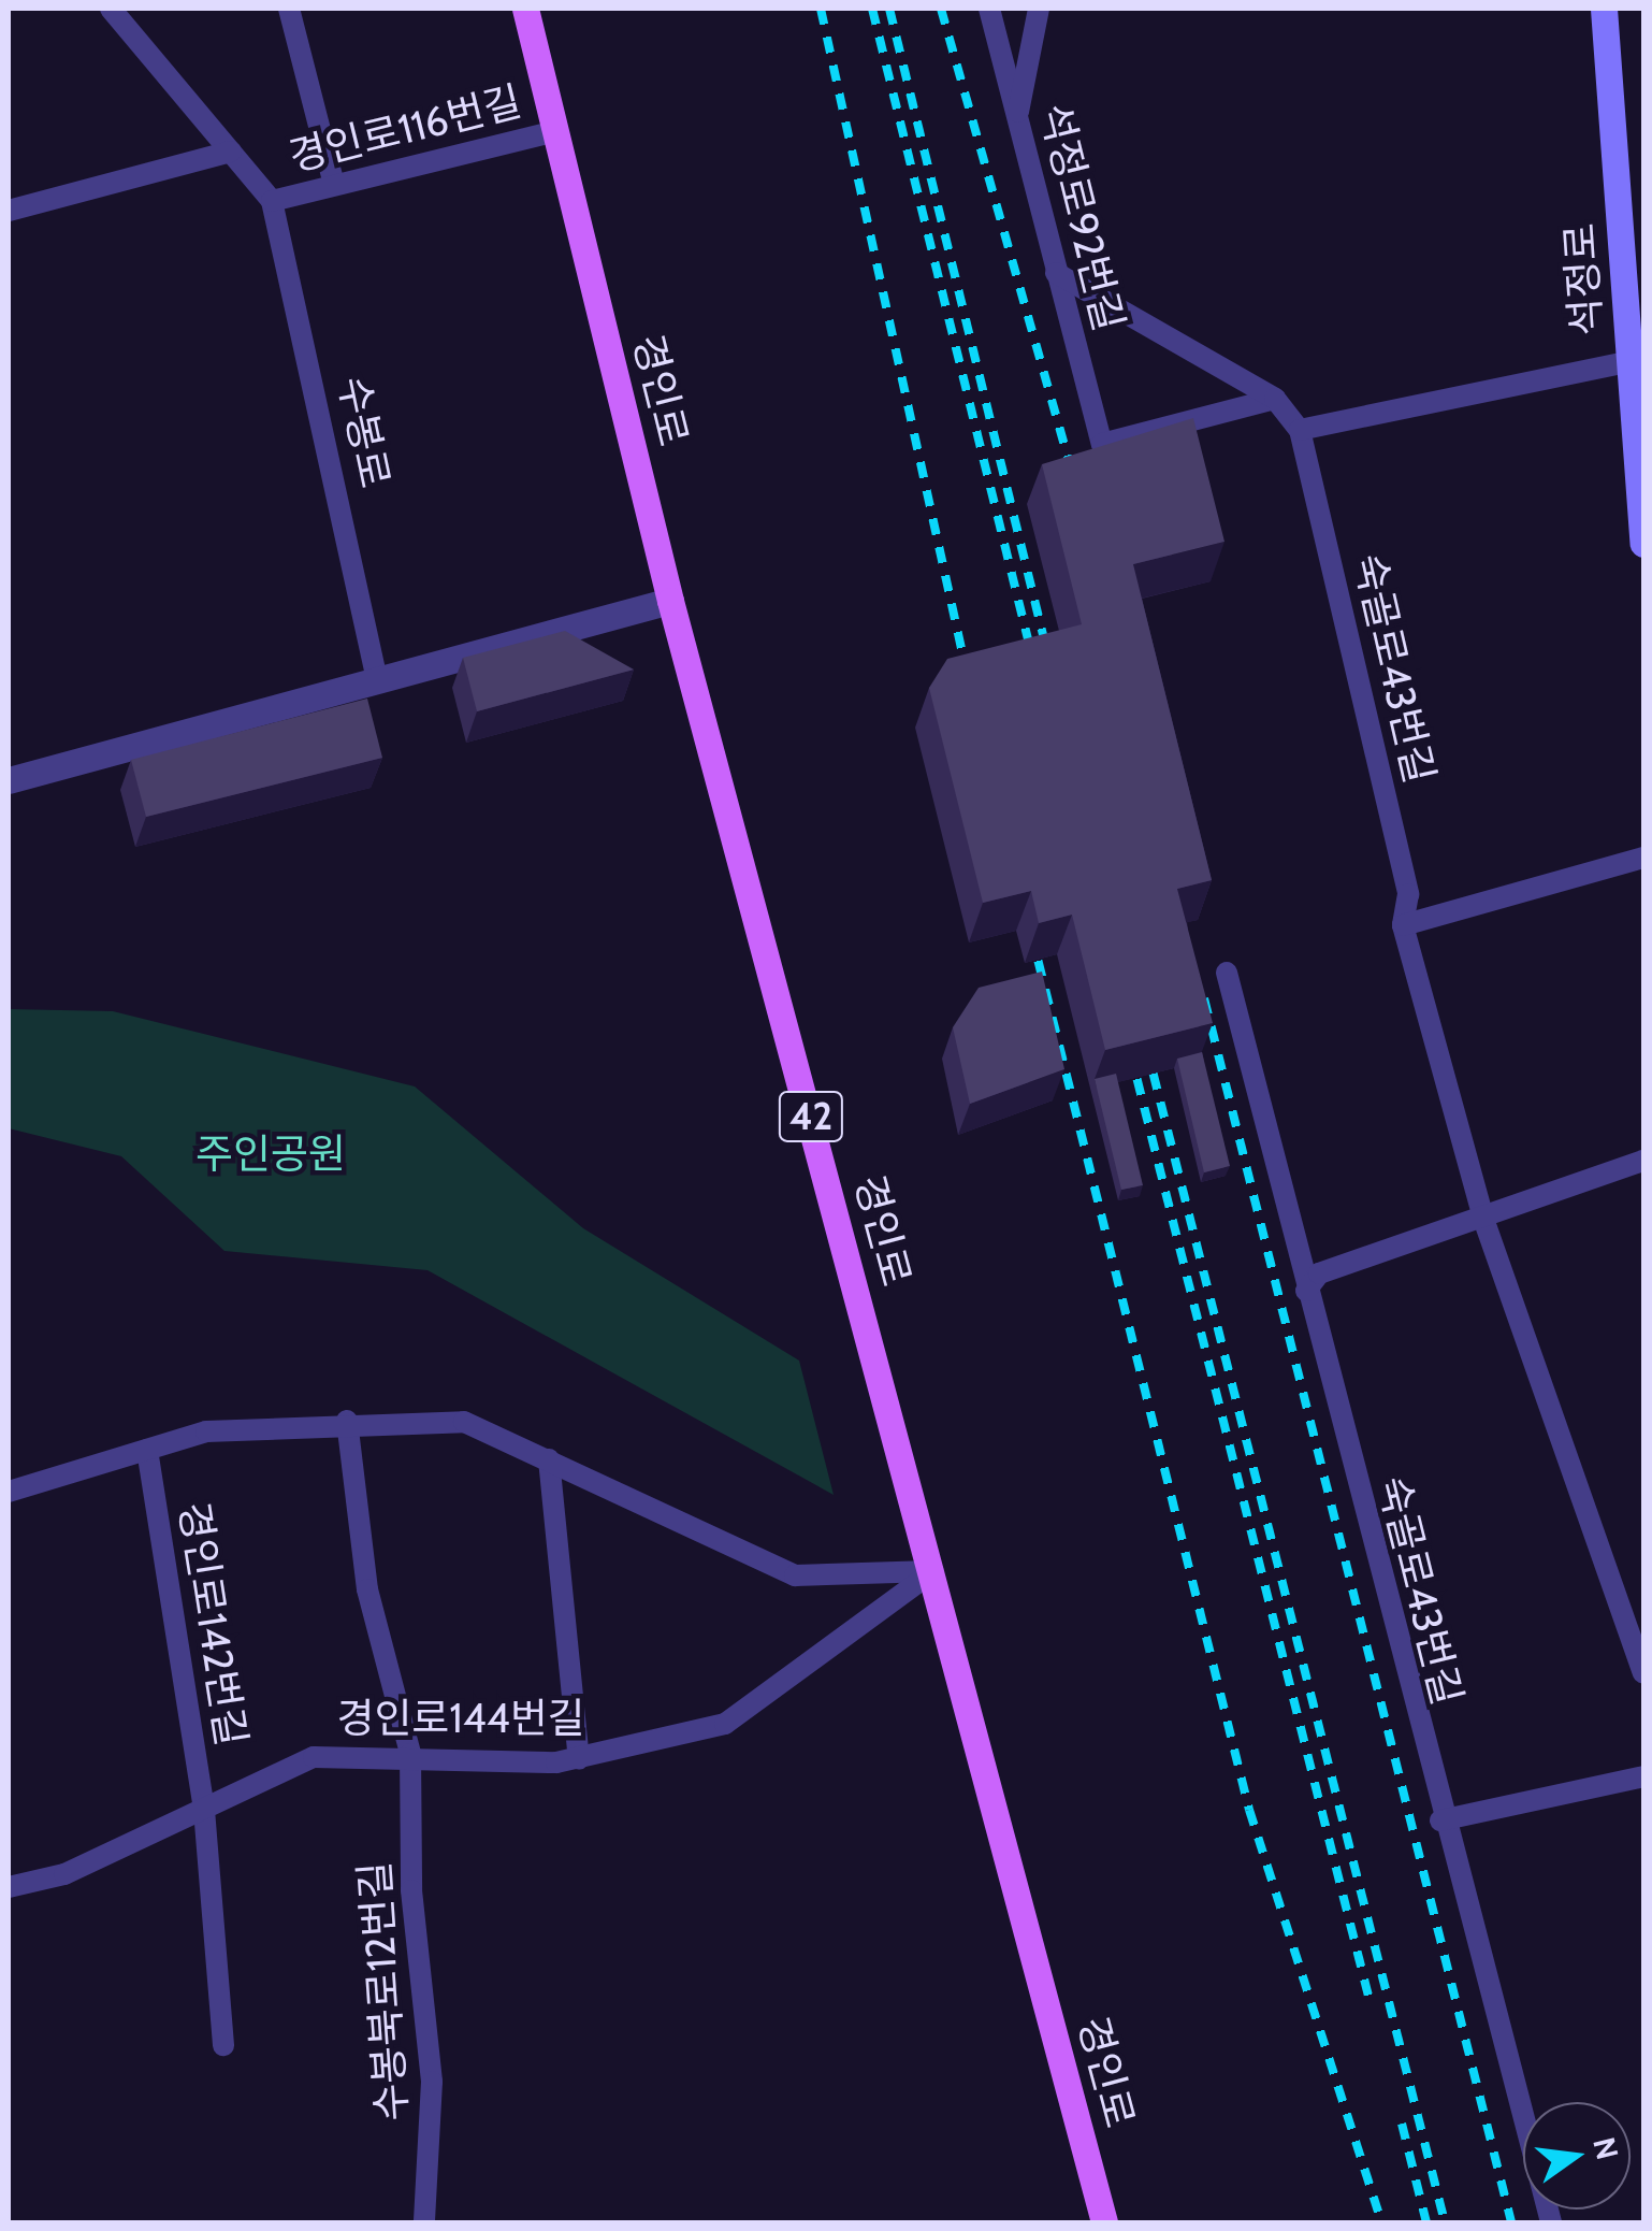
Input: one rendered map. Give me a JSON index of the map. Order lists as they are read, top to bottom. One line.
{"streets":{"main road":["석정로","경인로","42"],"lane":["경인로116번길","석정로92번길","수봉로","숙골로43번길","경인로142번길","경인로144번길","수봉북로12번길"]},"crossings":[["경인로116번길","경인로"],["경인로116번길","수봉로"],["경인로","경인로144번길"],["경인로142번길","경인로144번길"],["경인로144번길","수봉북로12번길"]],"parks":["주인공원"],"north":"right"}
